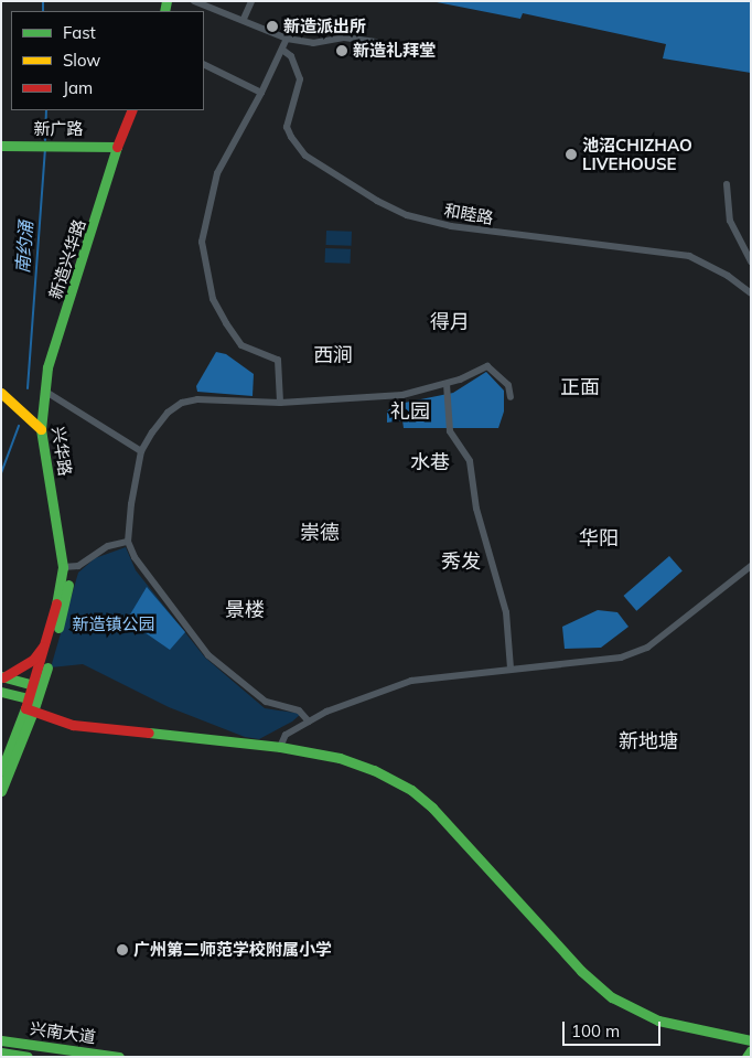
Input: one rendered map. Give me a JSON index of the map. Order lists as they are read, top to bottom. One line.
{"streets":{"main road":["新广路","新造兴华路","兴华路","兴南大道"],"street":["和睦路"]},"crossings":[["新广路","新造兴华路"],["新造兴华路","兴华路"]],"districts":["得月","西涧","正面","礼园","水巷","崇德","华阳","秀发","景楼","新地塘"],"water":["南约涌"],"parks":["新造镇公园"],"places":["新造派出所","新造礼拜堂","池沼CHIZHAO LIVEHOUSE","广州第二师范学校附属小学"],"legend":["Fast","Slow","Jam"],"scale_bar":"100 m"}
